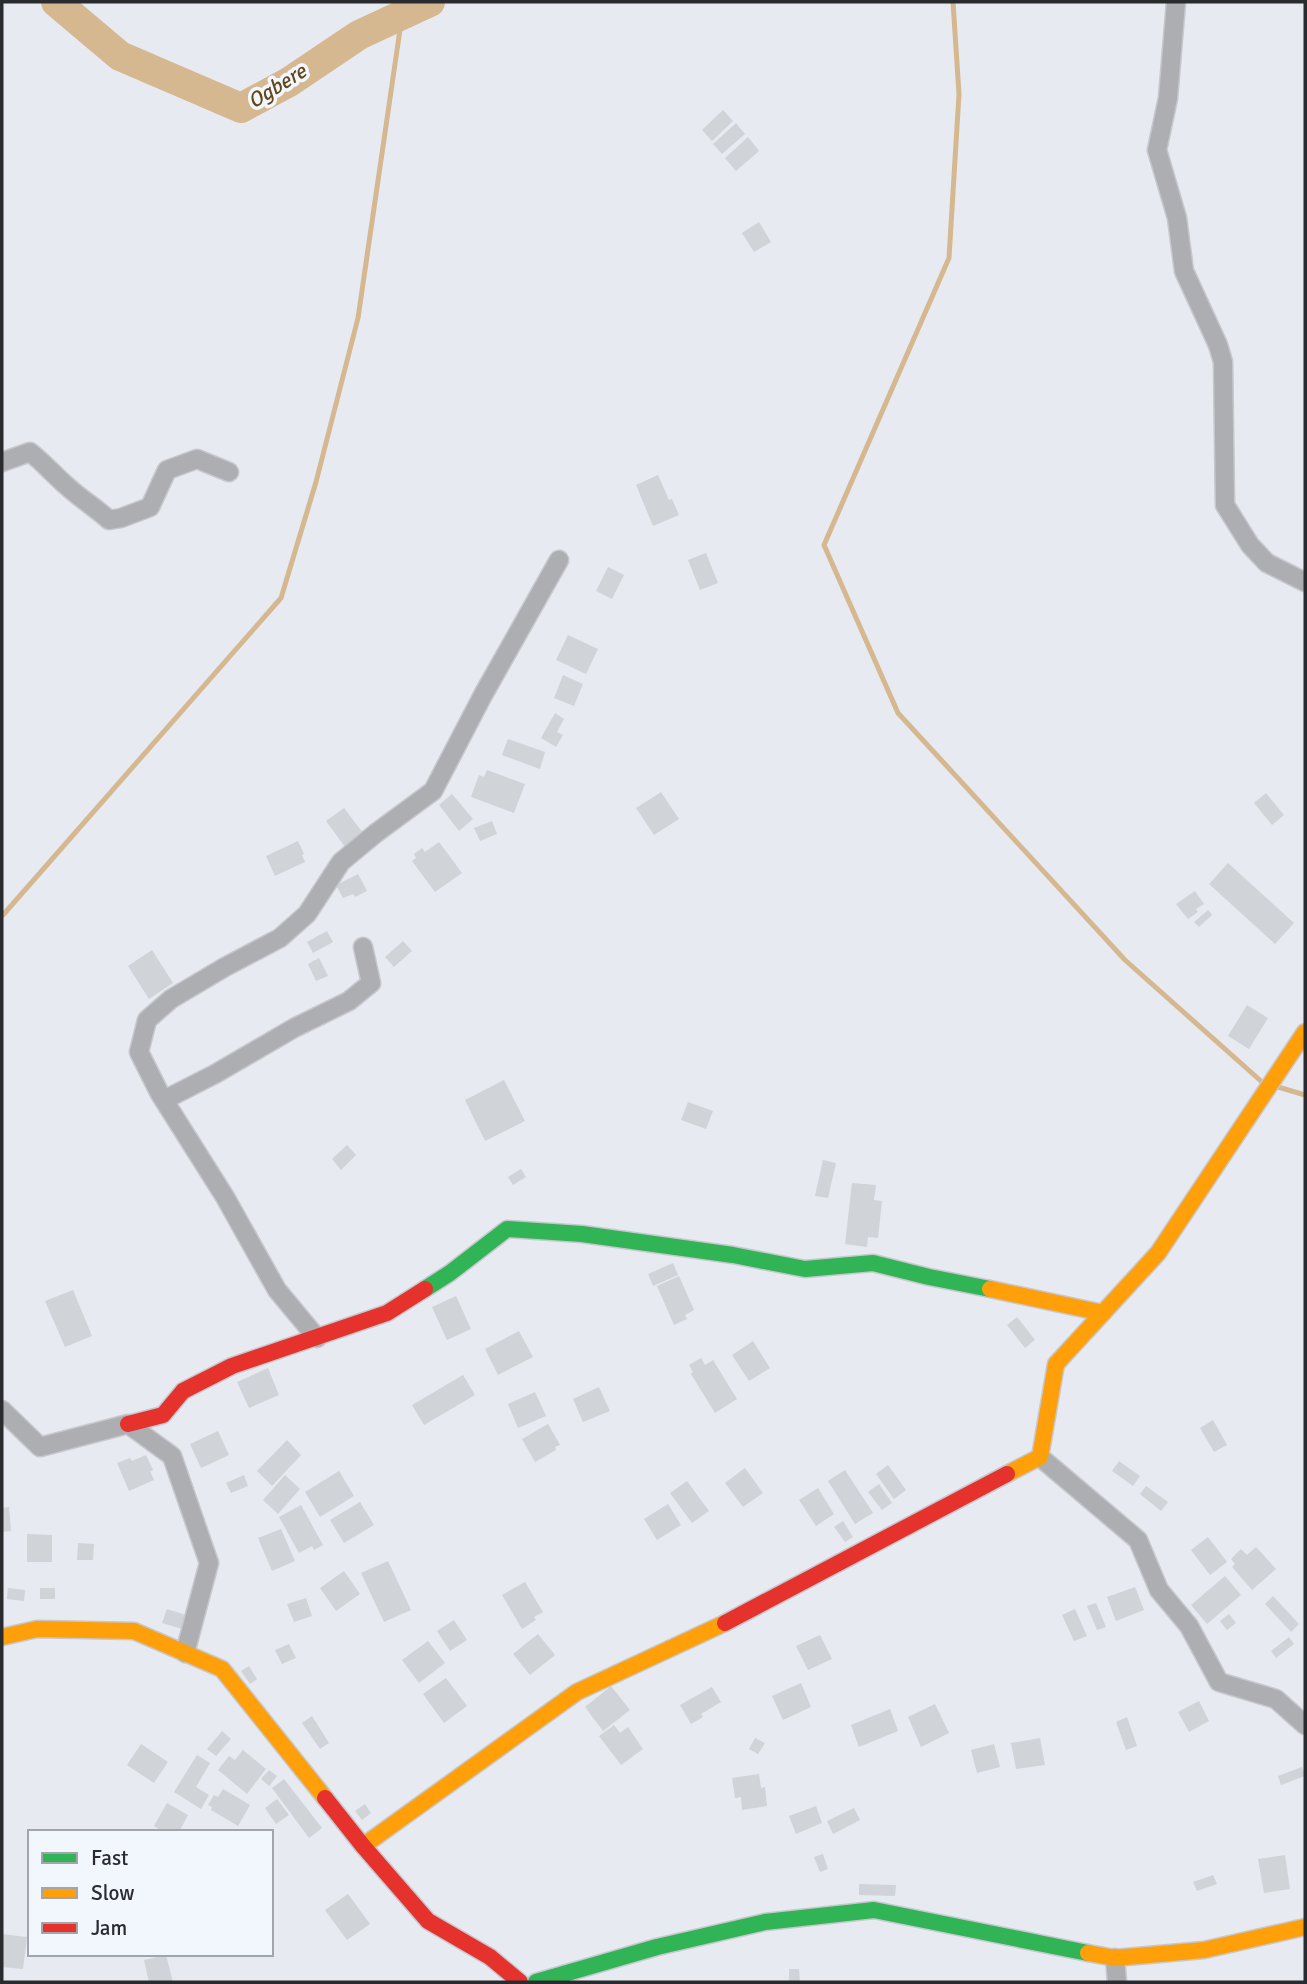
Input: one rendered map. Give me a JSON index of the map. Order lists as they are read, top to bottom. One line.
{"water":["Ogbere"],"legend":["Fast","Slow","Jam"]}
